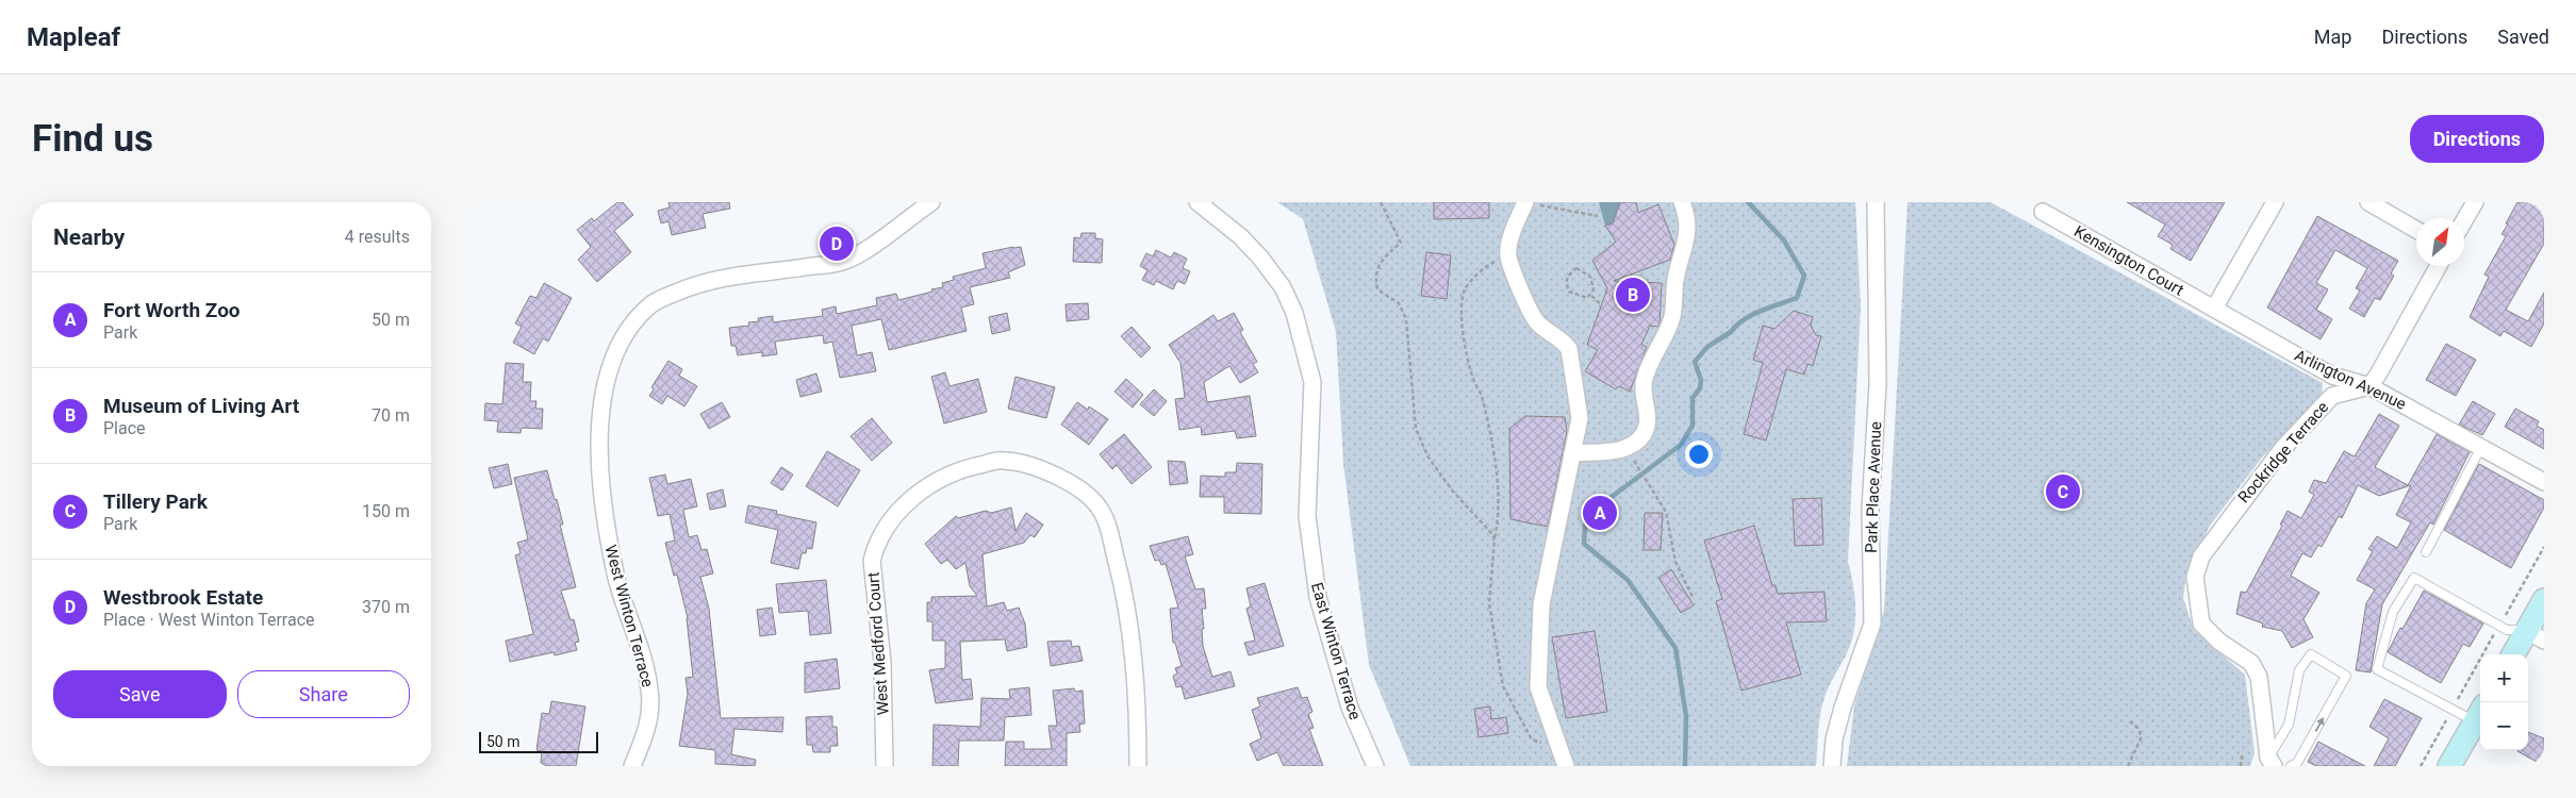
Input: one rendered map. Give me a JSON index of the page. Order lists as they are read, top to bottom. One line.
{"streets":{"street":["Kensington Court","Arlington Avenue","Rockridge Terrace","Park Place Avenue","West Winton Terrace","West Medford Court","East Winton Terrace"]},"crossings":[["Kensington Court","Arlington Avenue"],["Arlington Avenue","Rockridge Terrace"]],"scale_bar":"50 m","north":"top right","page":{"header":"Mapleaf","nav":["Map","Directions","Saved"],"buttons":["Directions",["Save","Share"]],"title":"Find us","heading":["Nearby","4 results"],"pins":["D","B","C","A"],"list":[{"mark":"A","name":"Fort Worth Zoo","note":"Park","value":"50 m"},{"mark":"B","name":"Museum of Living Art","note":"Place","value":"70 m"},{"mark":"C","name":"Tillery Park","note":"Park","value":"150 m"},{"mark":"D","name":"Westbrook Estate","note":"Place · West Winton Terrace","value":"370 m"}],"map_buttons":["+","−"],"scale":"50 m"}}
